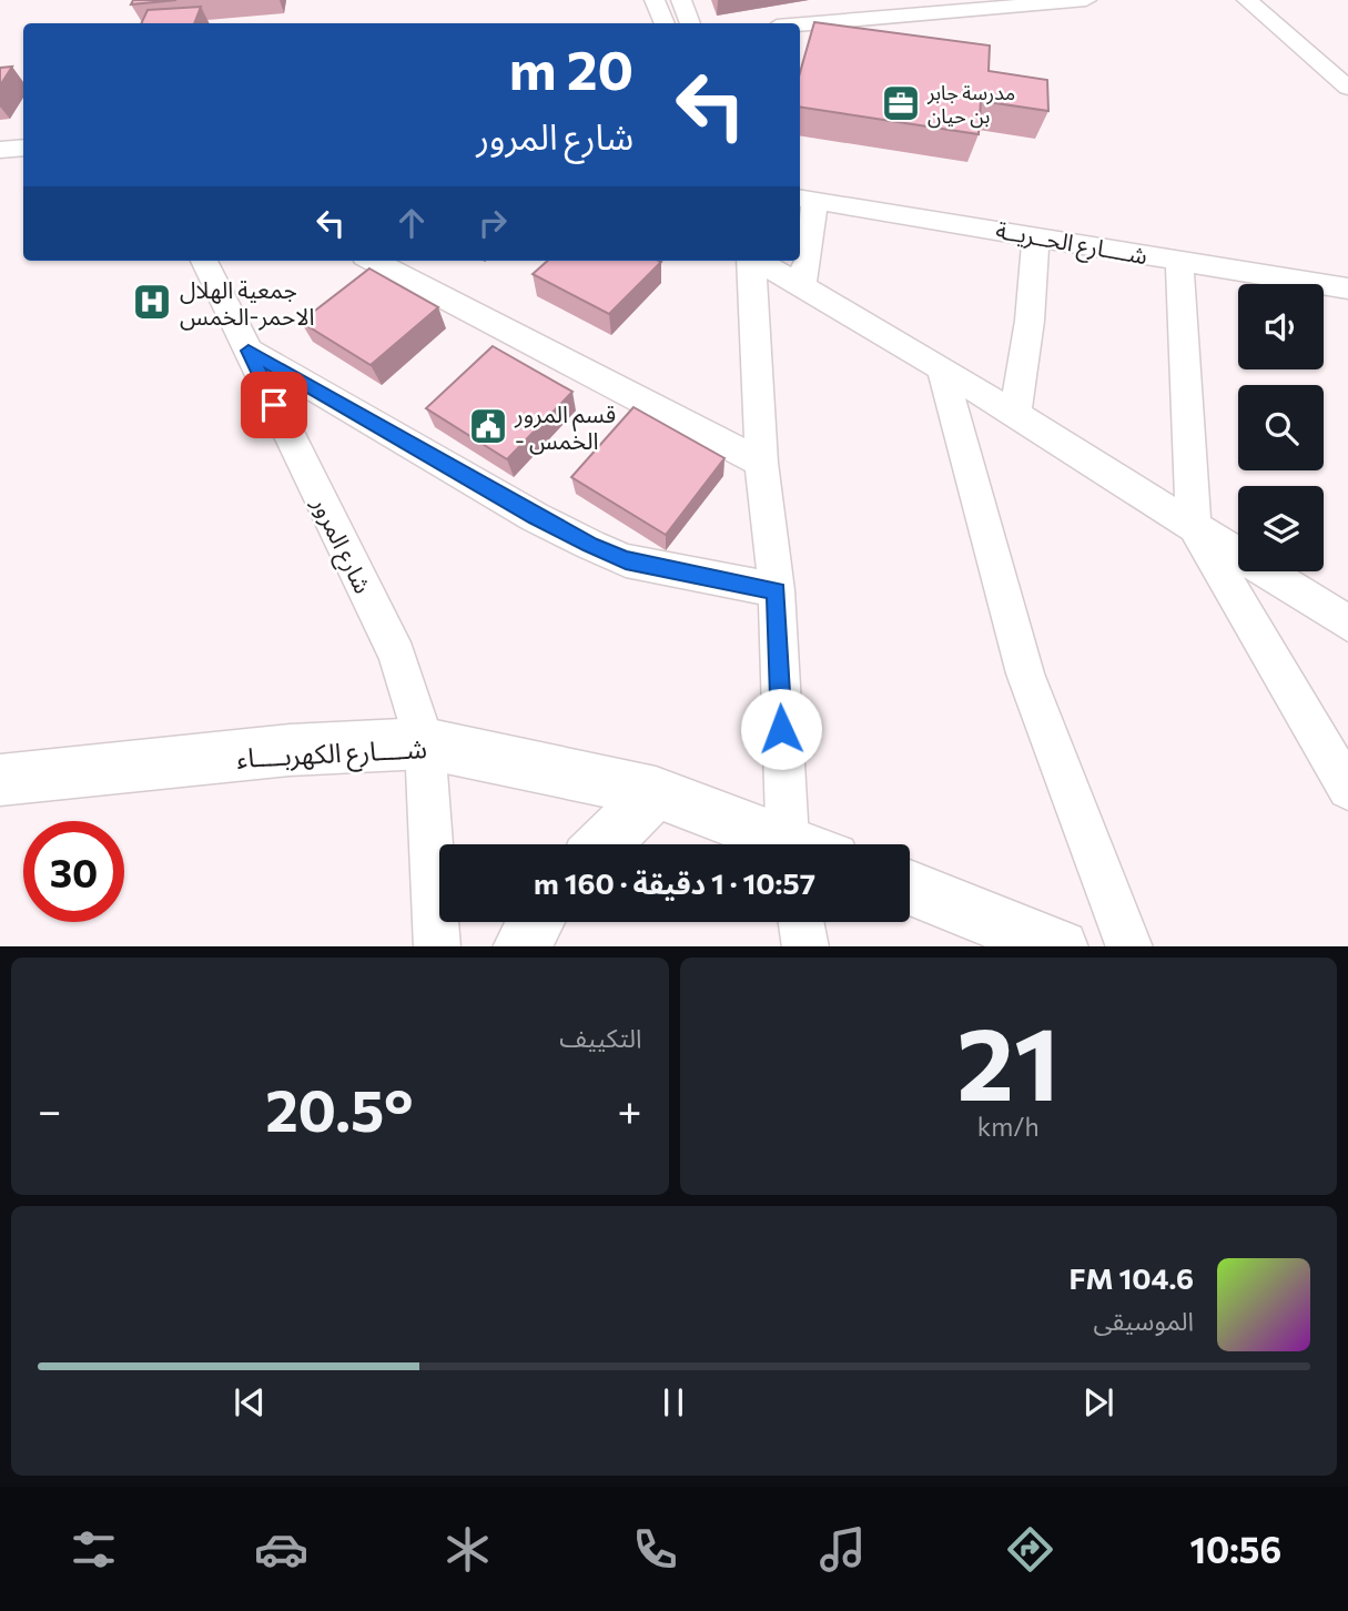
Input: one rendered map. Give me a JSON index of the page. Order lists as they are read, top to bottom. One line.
{"streets":{"street":["شــــارع الحــريــة","شارع المرور","شــــارع الكهربــــاء"]},"crossings":[["شارع المرور","شــــارع الكهربــــاء"]],"places":{"office":["مدرسة جابر بن حيان"],"hospital":["جمعية الهلال الاحمر-الخمس"],"public building":["قسم المرور - الخمس"]},"page":{"turn":["20 m","شارع المرور"],"limit":"30","trip":"10:57 · 1 دقيقة · 160 m","tile":[["21","km/h"],"التكييف"],"heat":["−","20.5°","+"],"song":["104.6 FM","الموسيقى"],"tabs":"10:56"}}
